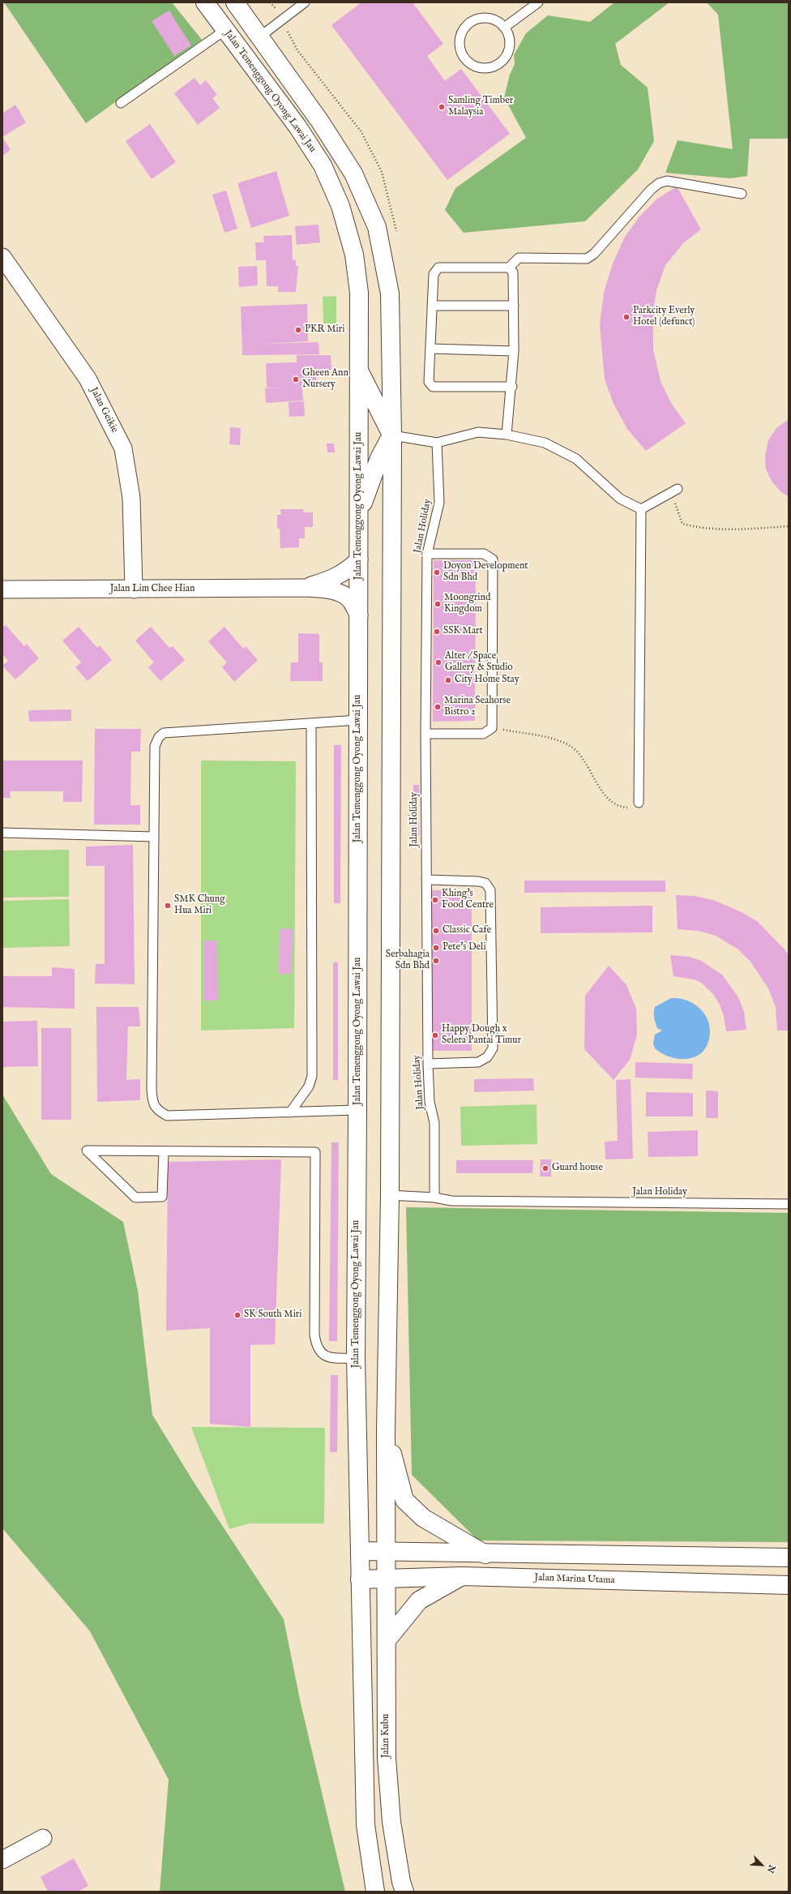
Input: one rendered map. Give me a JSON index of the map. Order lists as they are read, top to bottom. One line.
{"streets":{"main road":["Jalan Temenggong Oyong Lawai Jau","Jalan Marina Utama","Jalan Kubu"],"street":["Jalan Geikie","Jalan Lim Chee Hian"],"lane":["Jalan Holiday"]},"crossings":[["Jalan Temenggong Oyong Lawai Jau","Jalan Lim Chee Hian"],["Jalan Temenggong Oyong Lawai Jau","Jalan Marina Utama"],["Jalan Geikie","Jalan Lim Chee Hian"],["Jalan Marina Utama","Jalan Kubu"]],"places":["Samling Timber Malaysia","Parkcity Everly Hotel (defunct)","PKR Miri","Gheen Ann Nursery","Doyon Development Sdn Bhd","Moongrind Kingdom","SSK Mart","Alter / Space Gallery & Studio","City Home Stay","Marina Seahorse Bistro 2","Khing's Food Centre","SMK Chung Hua Miri","Classic Cafe","Pete's Deli","Serbahagia Sdn Bhd","Happy Dough x Selera Pantai Timur","Guard house","SK South Miri"],"north":"bottom right"}
